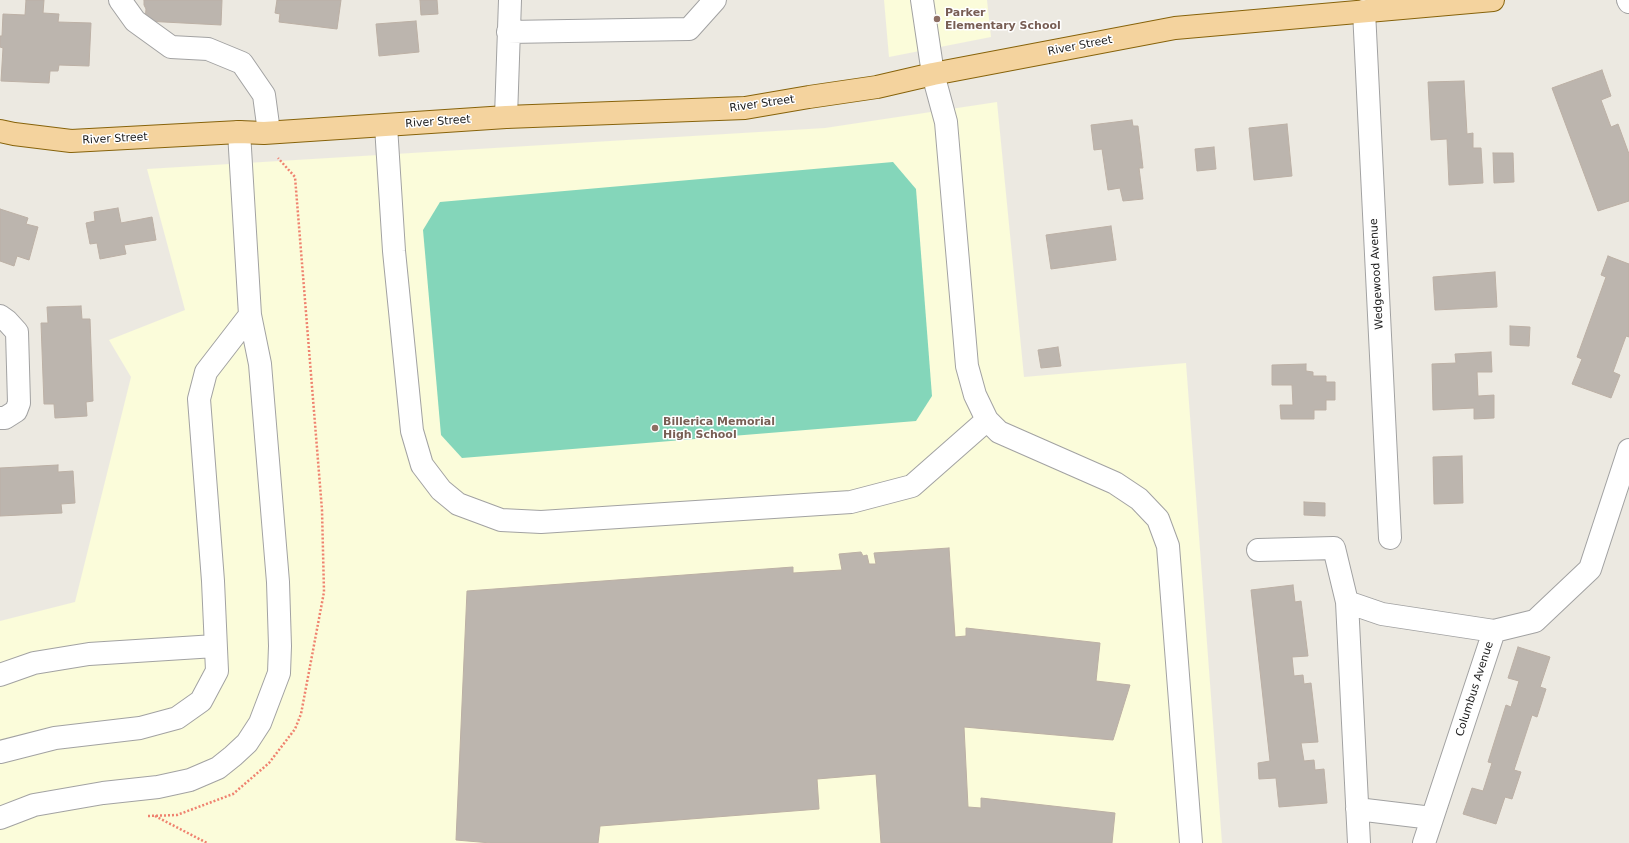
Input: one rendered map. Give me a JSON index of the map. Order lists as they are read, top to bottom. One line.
{"streets":{"main road":["River Street"],"street":["Wedgewood Avenue","Columbus Avenue"]},"crossings":[["River Street","Wedgewood Avenue"]],"places":["Parker Elementary School","Billerica Memorial High School"]}
